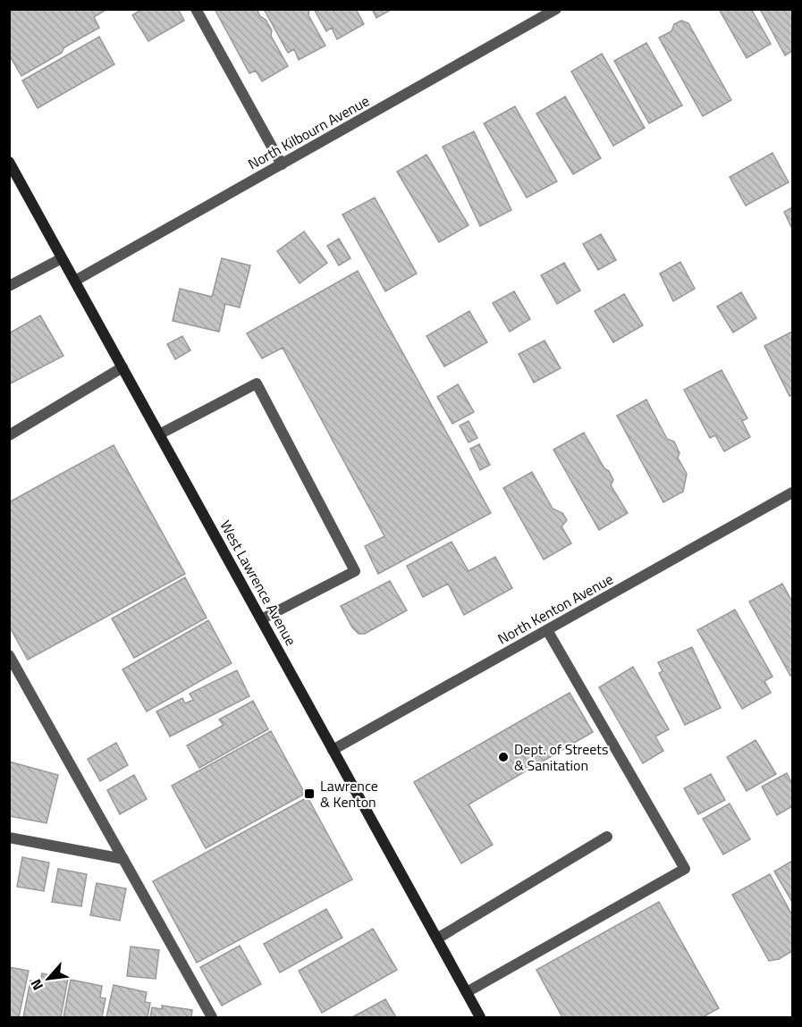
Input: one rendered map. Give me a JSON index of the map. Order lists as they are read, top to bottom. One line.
{"streets":{"main road":["West Lawrence Avenue"],"street":["North Kilbourn Avenue","North Kenton Avenue"]},"crossings":[["North Kilbourn Avenue","West Lawrence Avenue"],["West Lawrence Avenue","North Kenton Avenue"]],"places":{"other":["Dept. of Streets & Sanitation"],"transit":["Lawrence & Kenton"]},"north":"bottom left"}
